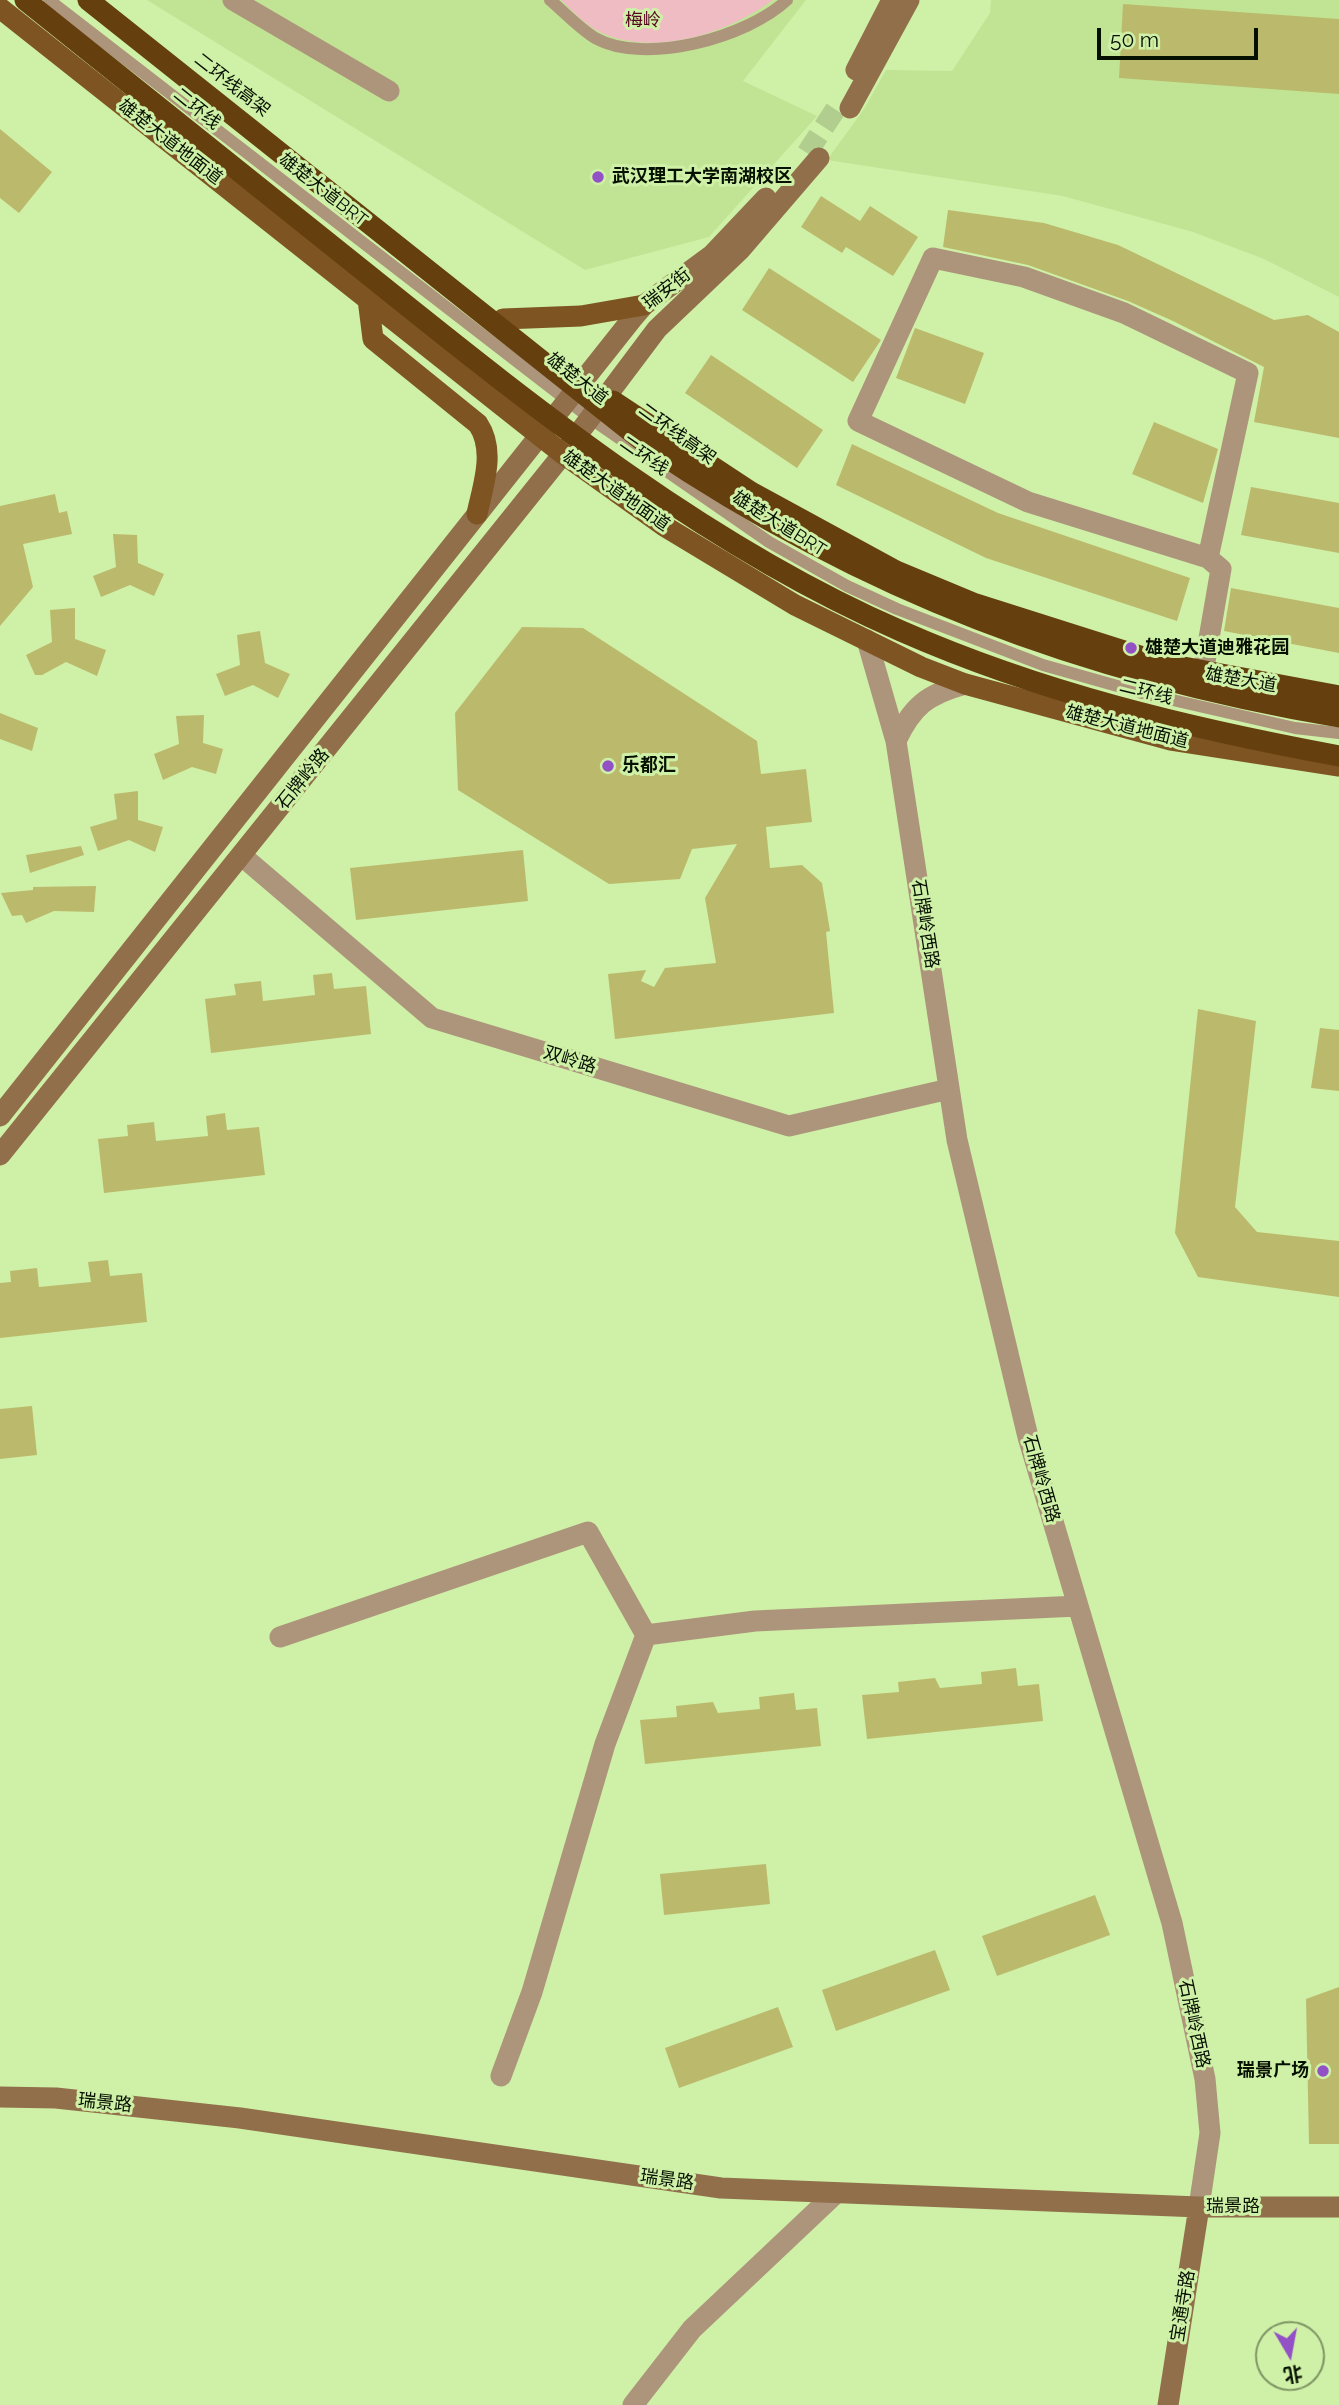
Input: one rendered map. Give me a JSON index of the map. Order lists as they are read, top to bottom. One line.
{"streets":{"highway":["二环线高架","二环线"],"main road":["雄楚大道地面道","瑞安街","雄楚大道","石牌岭路","瑞景路","宝通寺路"],"street":["石牌岭西路","双岭路"],"lane":["雄楚大道BRT"]},"crossings":[["雄楚大道地面道","瑞安街"],["雄楚大道地面道","石牌岭路"],["雄楚大道地面道","石牌岭西路"],["雄楚大道BRT","瑞安街"],["雄楚大道BRT","雄楚大道"],["雄楚大道BRT","石牌岭路"],["瑞安街","雄楚大道"],["瑞安街","石牌岭路"],["雄楚大道","石牌岭路"],["石牌岭路","双岭路"],["石牌岭西路","双岭路"],["石牌岭西路","瑞景路"],["石牌岭西路","宝通寺路"],["瑞景路","宝通寺路"]],"parks":["梅岭"],"places":["武汉理工大学南湖校区","雄楚大道迪雅花园","乐都汇","瑞景广场"],"scale_bar":"50 m","north":"bottom"}
